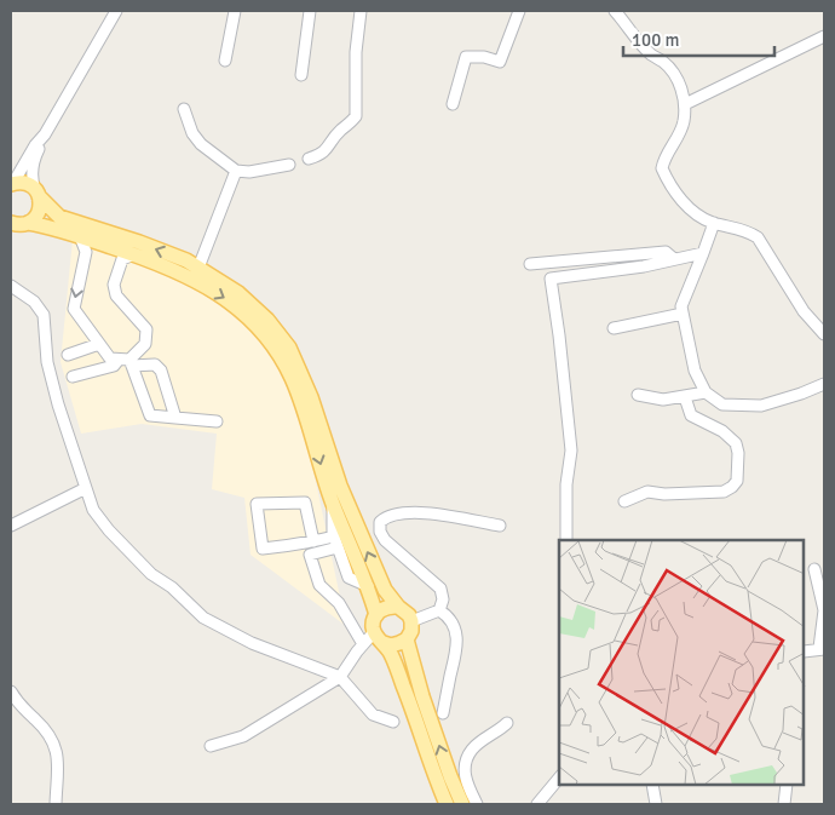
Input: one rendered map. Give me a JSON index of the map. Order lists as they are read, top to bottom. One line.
{"scale_bar":"100 m"}
